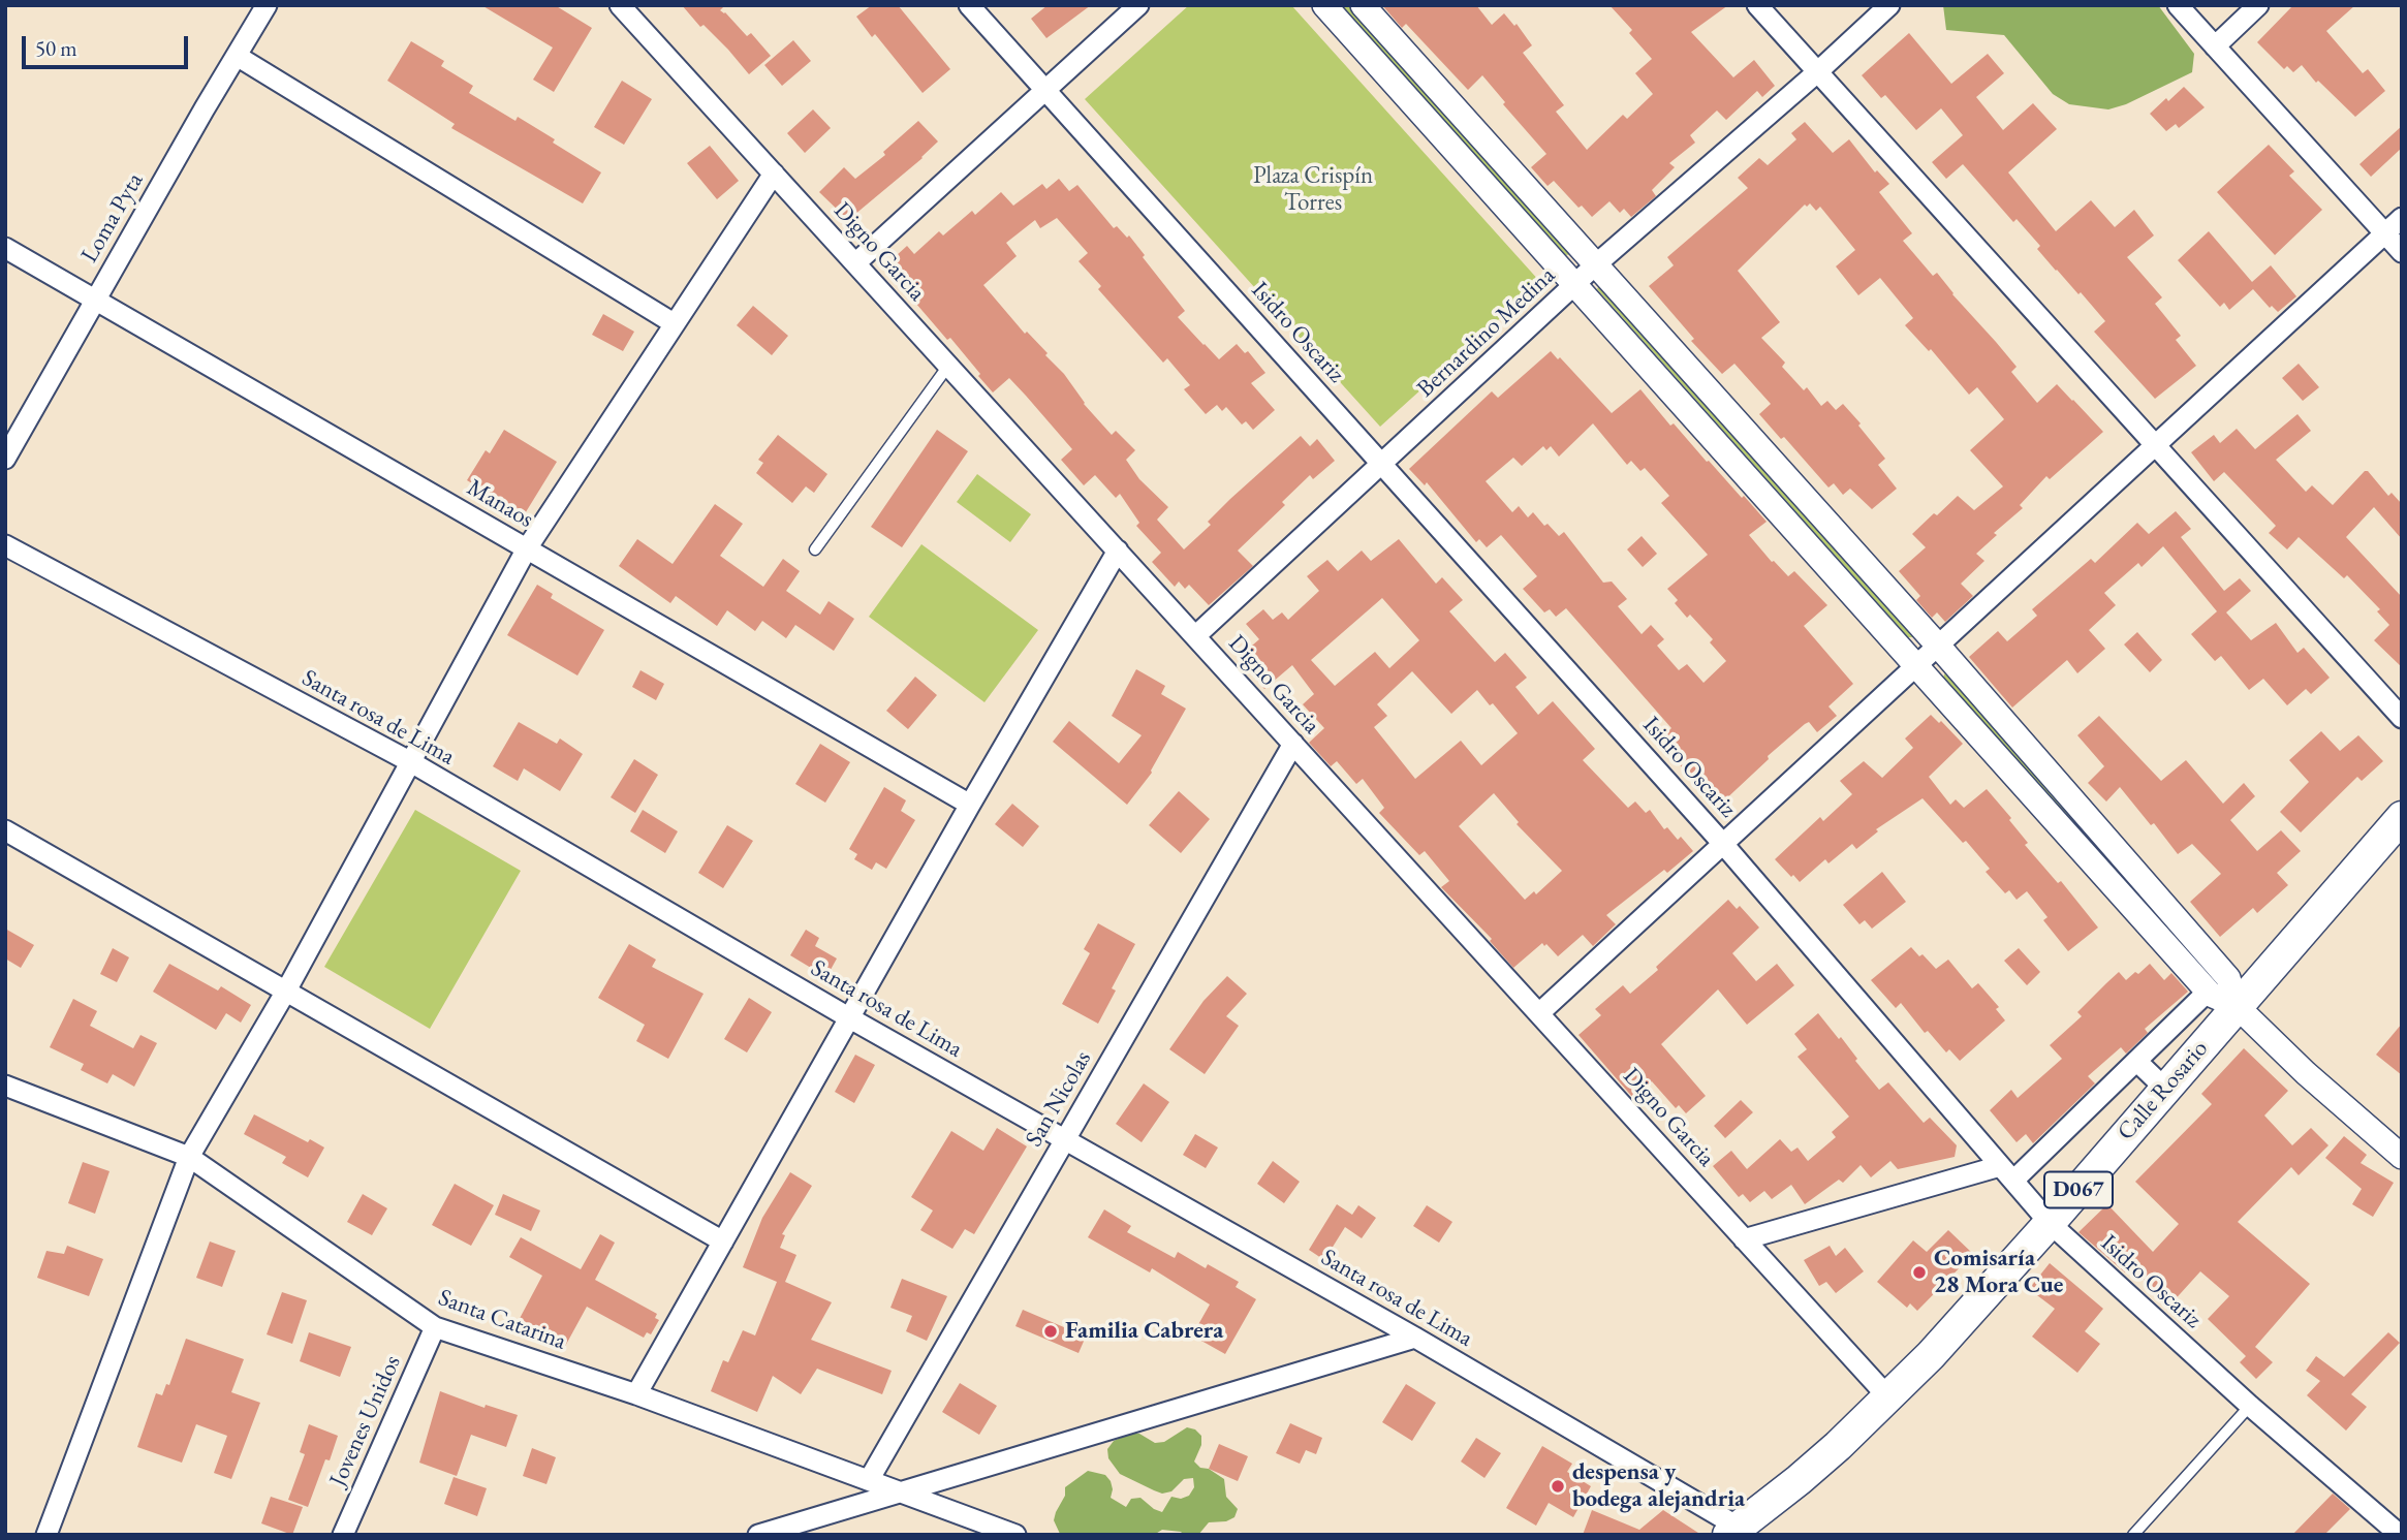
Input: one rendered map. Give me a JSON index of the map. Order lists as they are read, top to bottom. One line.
{"streets":{"main road":["Calle Rosario","D067"],"street":["Loma Pyta","Digno Garcia","Isidro Oscariz","Bernardino Medina","Manaos","Santa rosa de Lima","San Nicolas","Santa Catarina","Jovenes Unidos"]},"crossings":[["Loma Pyta","Manaos"],["Digno Garcia","Bernardino Medina"],["Digno Garcia","Calle Rosario"],["Digno Garcia","San Nicolas"],["Isidro Oscariz","Bernardino Medina"],["Isidro Oscariz","Calle Rosario"],["Santa rosa de Lima","Calle Rosario"],["Santa rosa de Lima","San Nicolas"],["San Nicolas","Santa Catarina"],["Santa Catarina","Jovenes Unidos"]],"parks":["Plaza Crispín Torres"],"places":["Comisaría 28 Mora Cue","Familia Cabrera","despensa y bodega alejandria"],"scale_bar":"50 m"}
